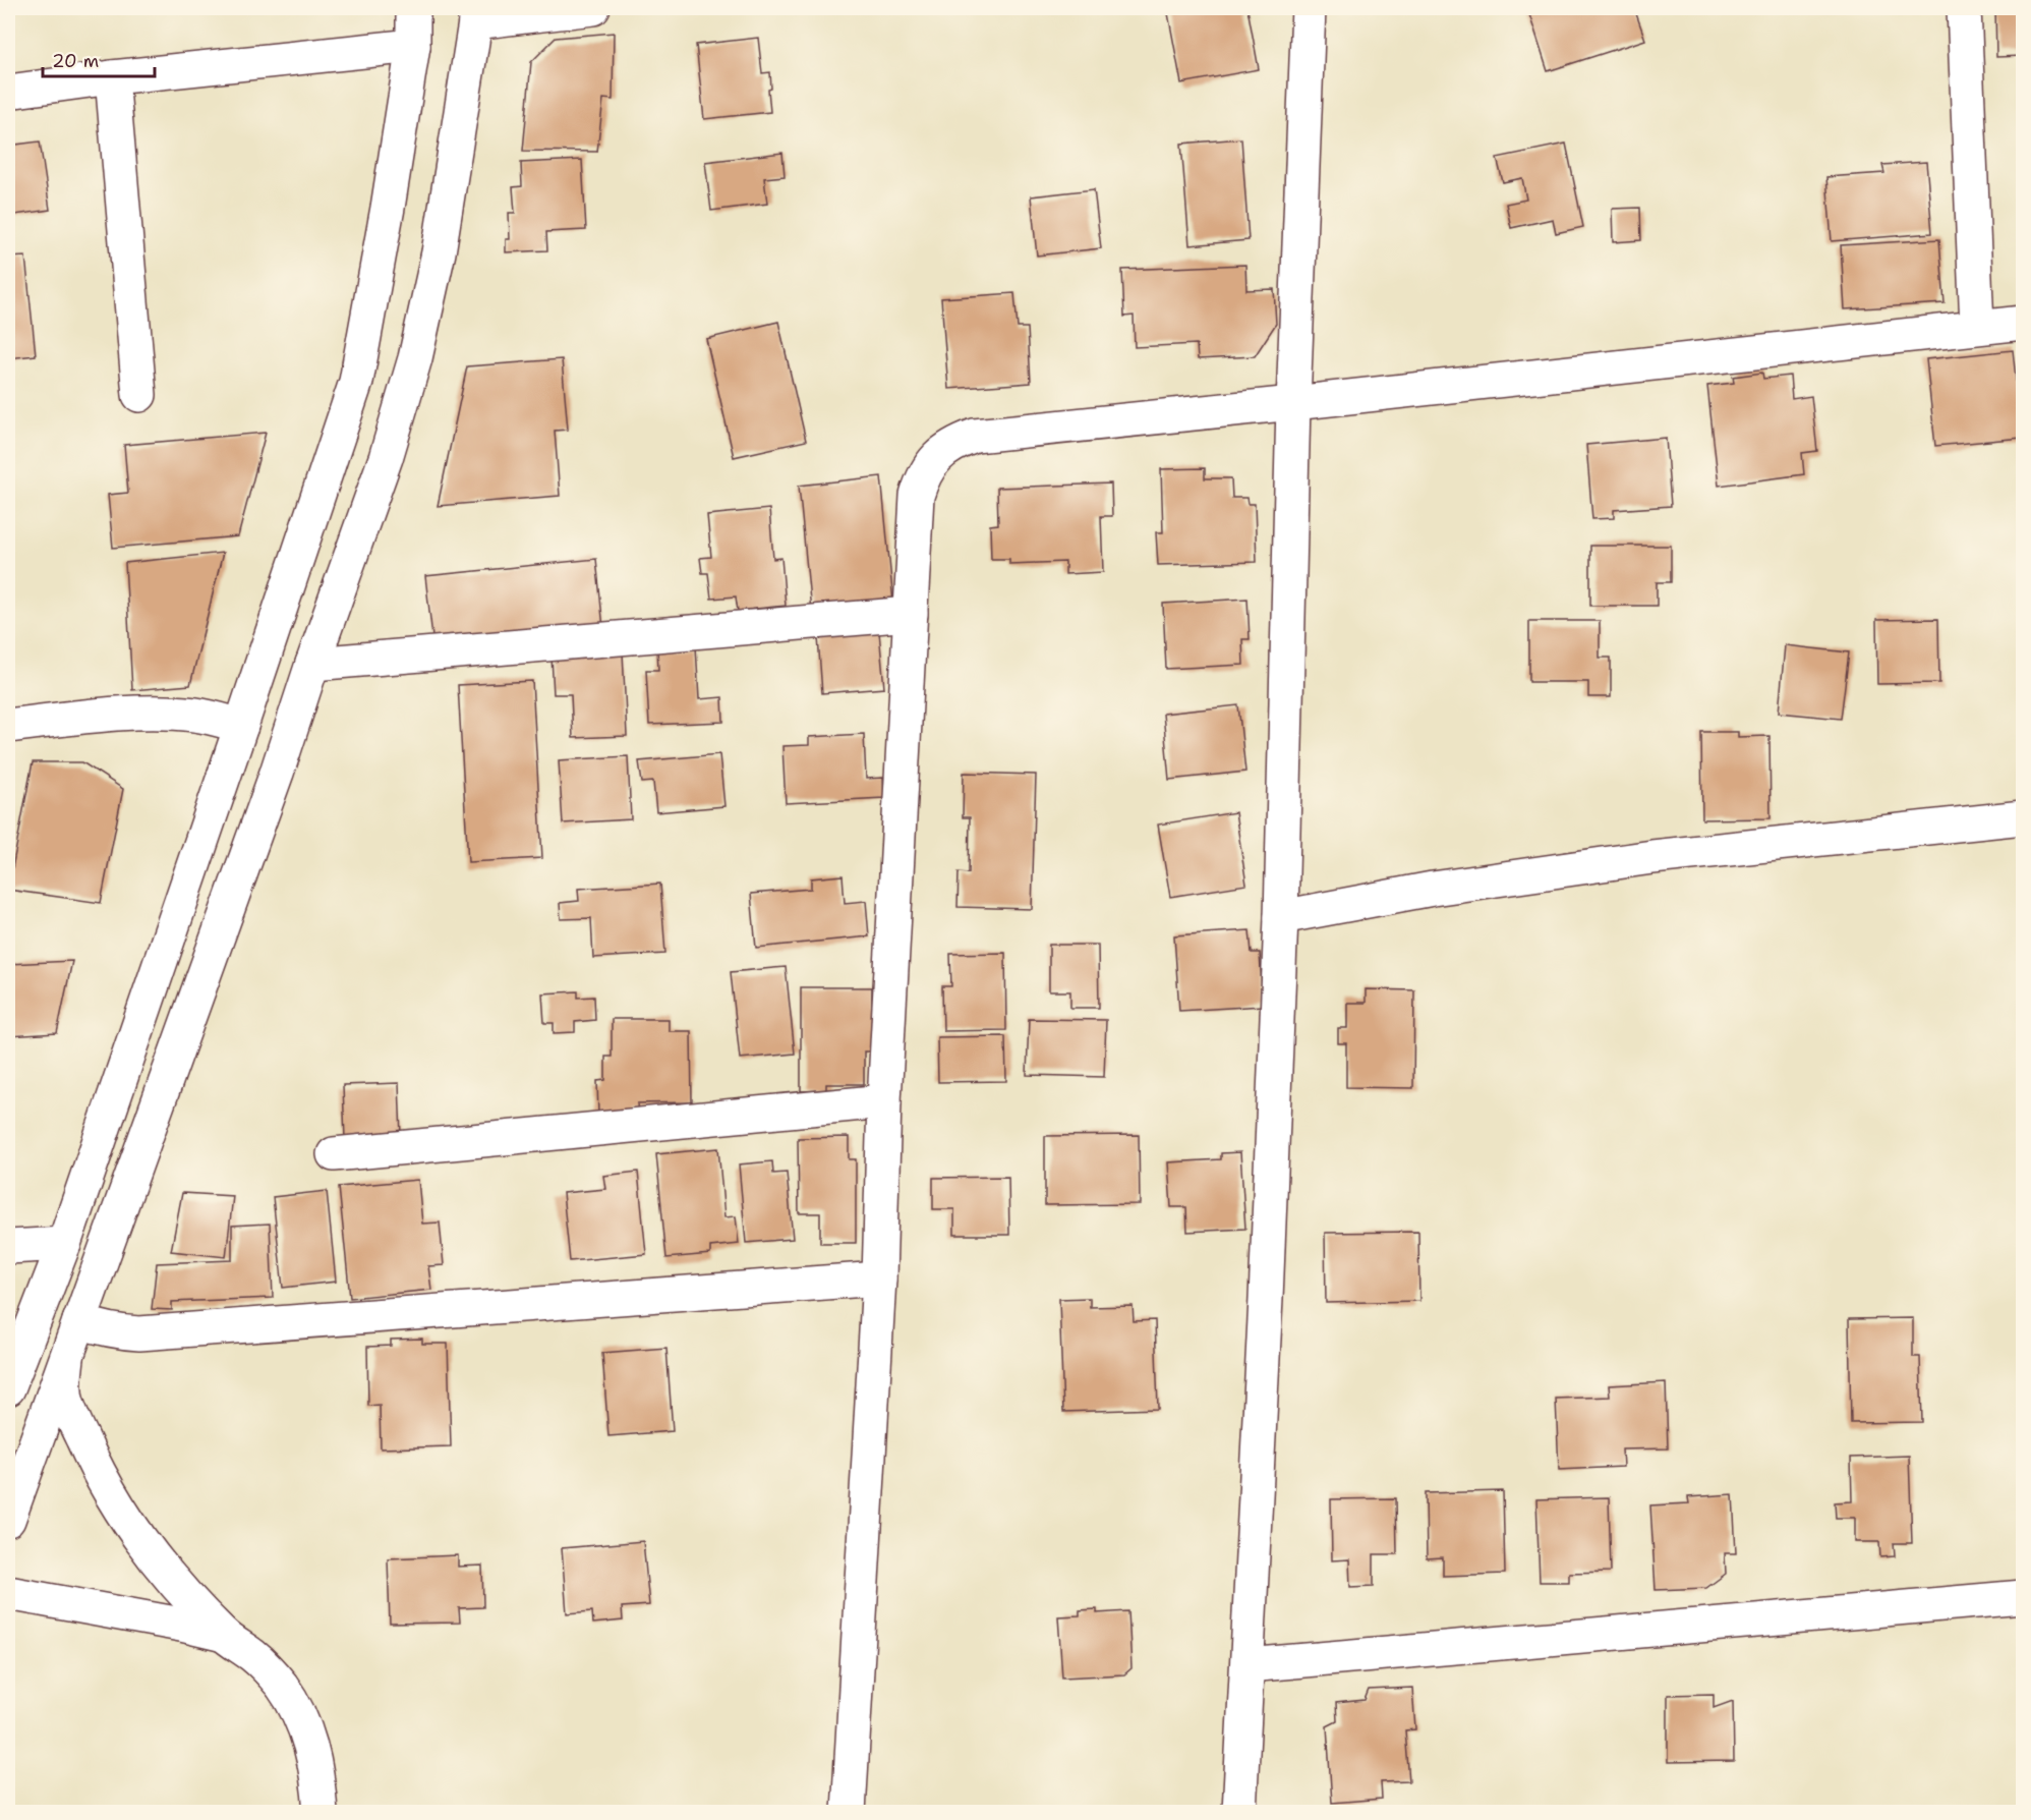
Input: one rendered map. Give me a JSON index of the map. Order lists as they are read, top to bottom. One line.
{"scale_bar":"20 m"}
